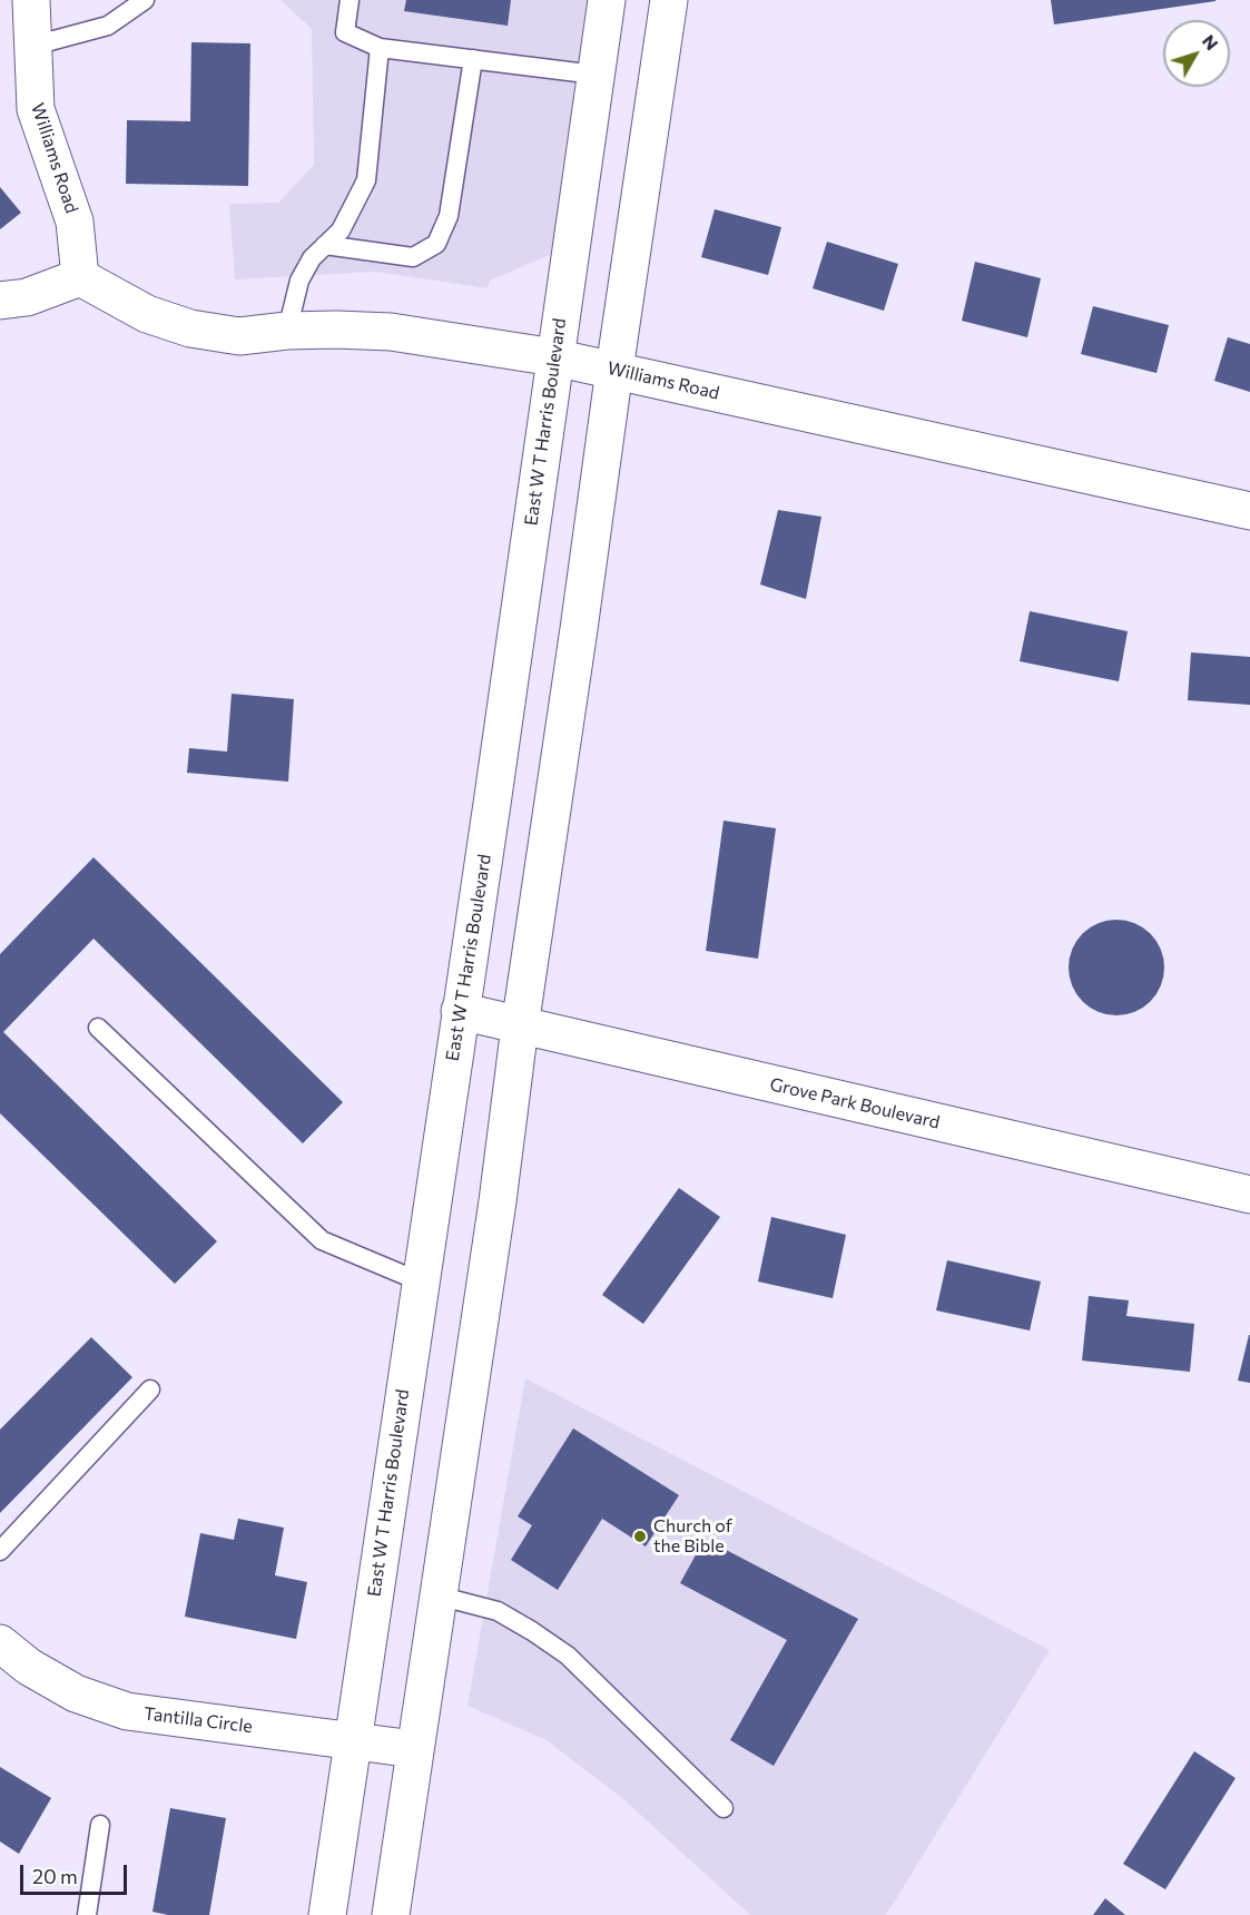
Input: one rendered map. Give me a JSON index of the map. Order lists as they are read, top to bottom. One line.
{"streets":{"main road":["Williams Road","East W T Harris Boulevard","Grove Park Boulevard","Tantilla Circle"]},"crossings":[["Williams Road","East W T Harris Boulevard"],["East W T Harris Boulevard","Grove Park Boulevard"],["East W T Harris Boulevard","Tantilla Circle"]],"places":["Church of the Bible"],"scale_bar":"20 m","north":"top right"}
